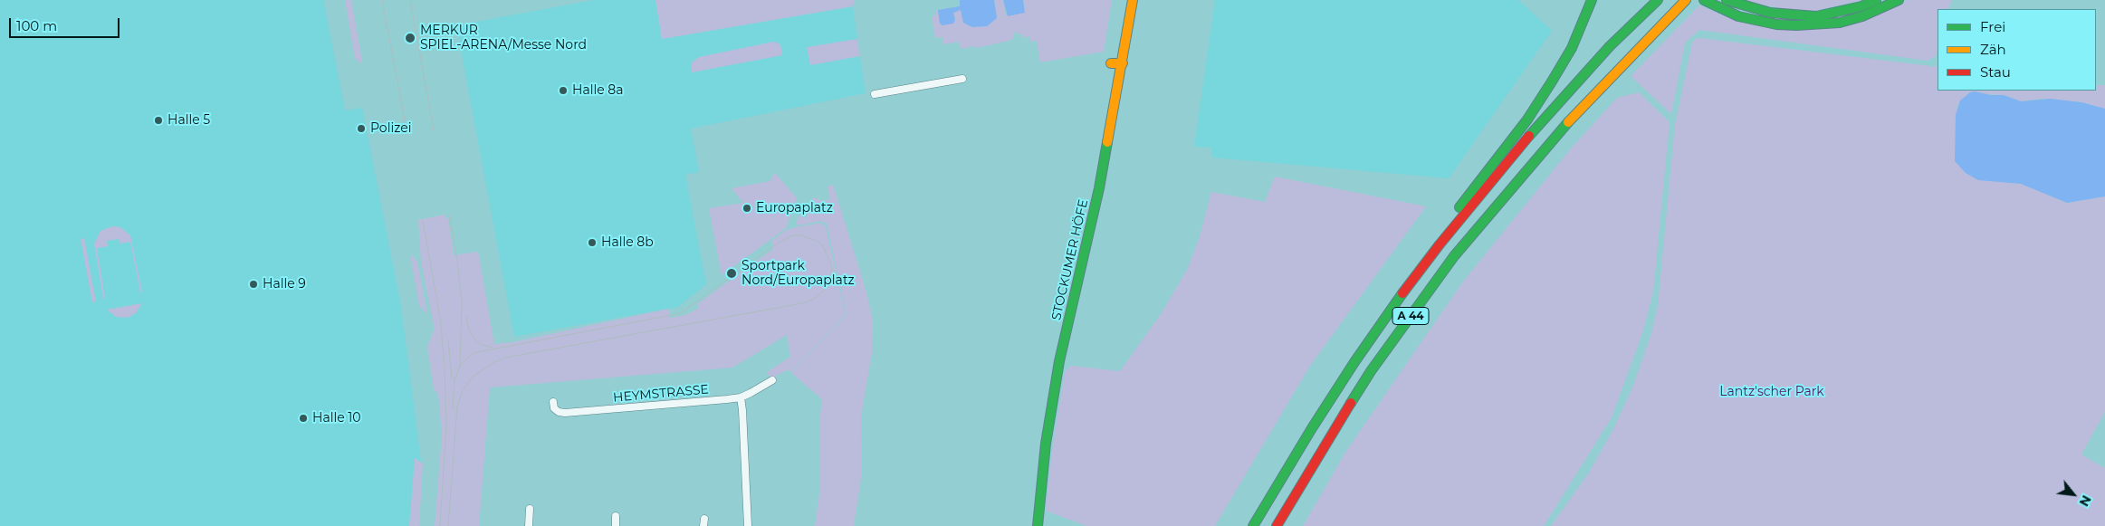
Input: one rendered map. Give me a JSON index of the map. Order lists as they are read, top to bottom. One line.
{"streets":{"main road":["STOCKUMER HÖFE","A 44"],"street":["HEYMSTRASSE"]},"parks":["Lantz'scher Park"],"places":["MERKUR SPIEL-ARENA/Messe Nord","Halle 8a","Halle 5","Polizei","Europaplatz","Halle 8b","Sportpark Nord/Europaplatz","Halle 9","Halle 10"],"legend":["Frei","Zäh","Stau"],"scale_bar":"100 m","north":"bottom right"}
